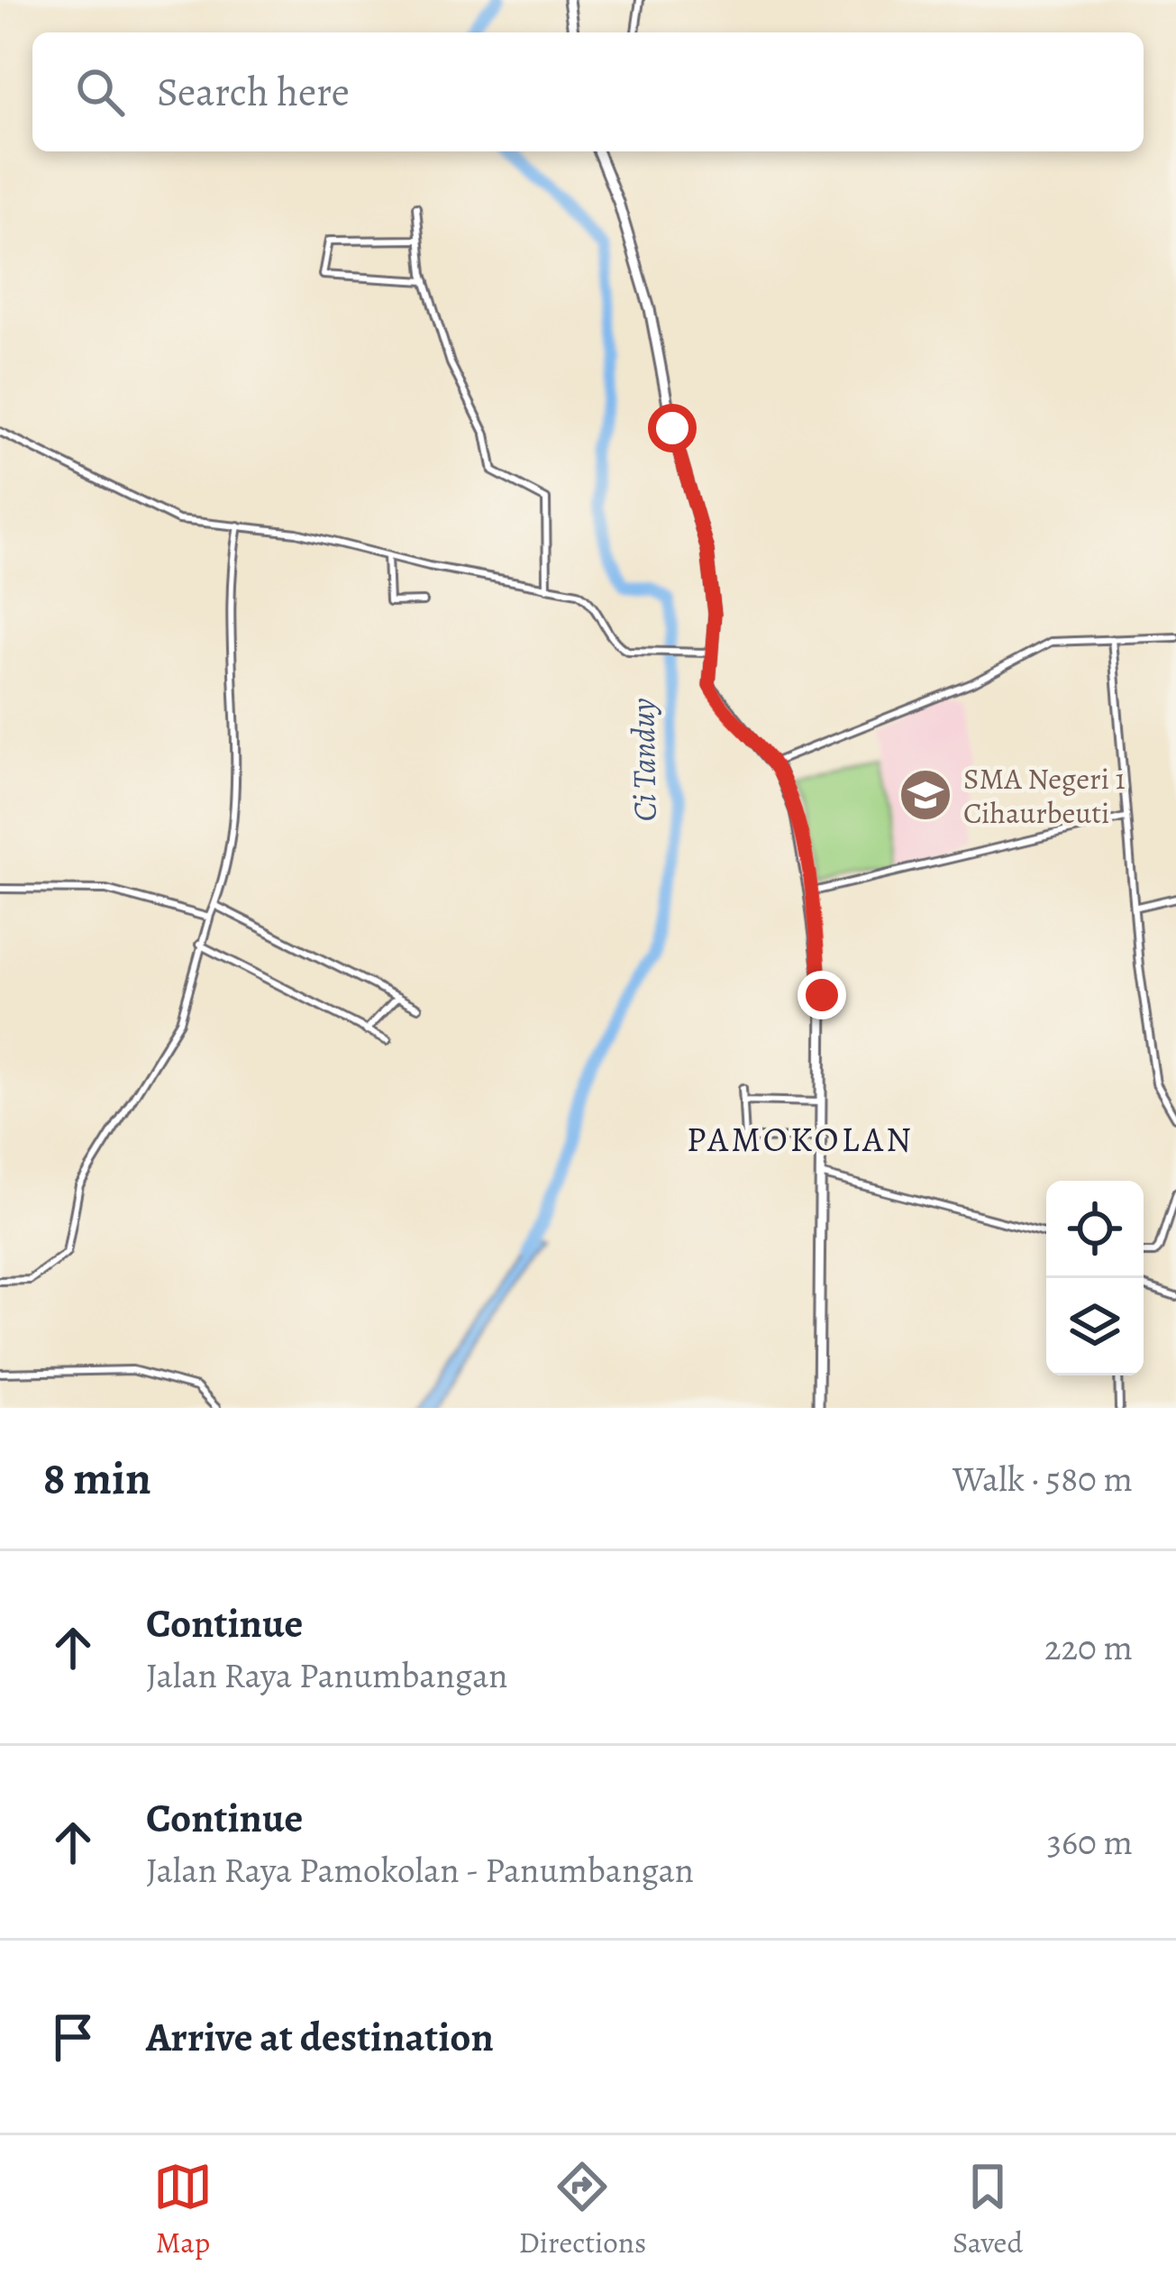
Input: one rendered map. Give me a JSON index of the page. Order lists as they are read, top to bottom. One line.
{"districts":["PAMOKOLAN"],"water":["Ci Tanduy"],"places":{"school or university":["SMA Negeri 1 Cihaurbeuti"]},"page":{"search":"Search here","heading":["8 min","Walk · 580 m"],"list":[["Continue","Jalan Raya Panumbangan","220 m"],["Continue","Jalan Raya Pamokolan - Panumbangan","360 m"],"Arrive at destination"],"nav":["Map","Directions","Saved"]}}
